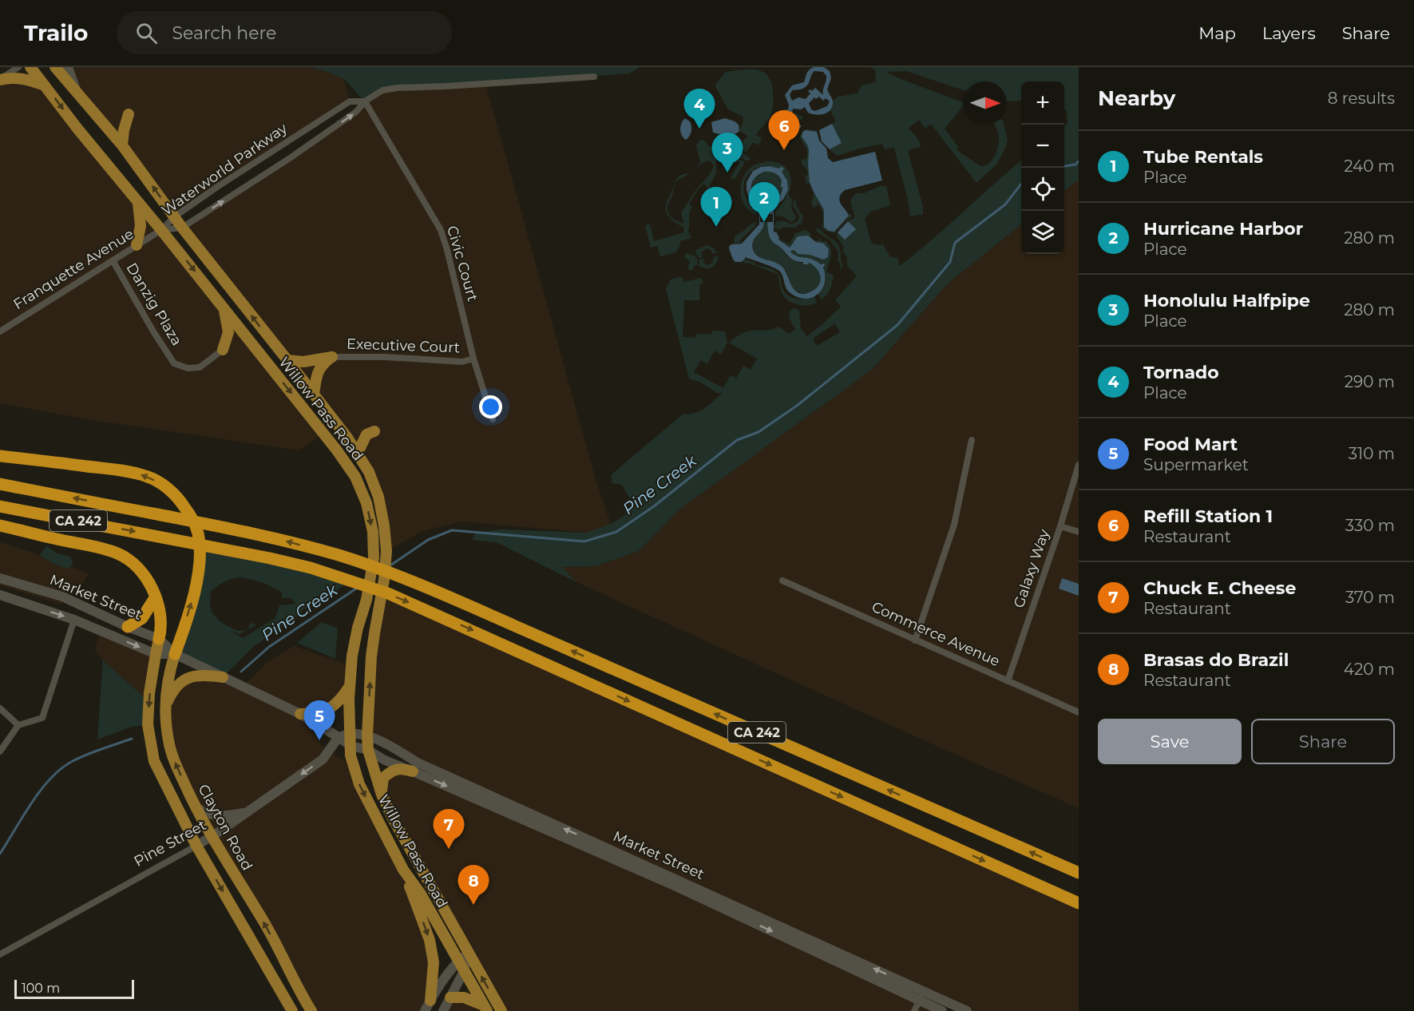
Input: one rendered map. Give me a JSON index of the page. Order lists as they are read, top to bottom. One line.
{"streets":{"highway":["CA 242"],"main road":["Willow Pass Road","Market Street","Clayton Road","Pine Street"],"street":["Waterworld Parkway","Civic Court","Franquette Avenue","Danzig Plaza","Executive Court","Galaxy Way","Commerce Avenue"]},"crossings":[["Waterworld Parkway","Civic Court"],["Waterworld Parkway","Franquette Avenue"],["Waterworld Parkway","Willow Pass Road"],["Civic Court","Executive Court"],["Franquette Avenue","Danzig Plaza"],["Franquette Avenue","Willow Pass Road"],["Willow Pass Road","Market Street"],["Galaxy Way","Commerce Avenue"],["Market Street","Clayton Road"],["Market Street","Pine Street"],["Clayton Road","Pine Street"]],"water":["Pine Creek"],"scale_bar":"100 m","north":"right","page":{"header":"Trailo","search":"Search here","nav":["Map","Layers","Share"],"heading":["Nearby","8 results"],"map_buttons":["+","−"],"pins":["4","6","3","2","1","5","7","8"],"list":[{"mark":"1","name":"Tube Rentals","note":"Place","value":"240 m"},{"mark":"2","name":"Hurricane Harbor","note":"Place","value":"280 m"},{"mark":"3","name":"Honolulu Halfpipe","note":"Place","value":"280 m"},{"mark":"4","name":"Tornado","note":"Place","value":"290 m"},{"mark":"5","name":"Food Mart","note":"Supermarket","value":"310 m"},{"mark":"6","name":"Refill Station 1","note":"Restaurant","value":"330 m"},{"mark":"7","name":"Chuck E. Cheese","note":"Restaurant","value":"370 m"},{"mark":"8","name":"Brasas do Brazil","note":"Restaurant","value":"420 m"}],"buttons":["Save","Share"],"scale":"100 m"}}
